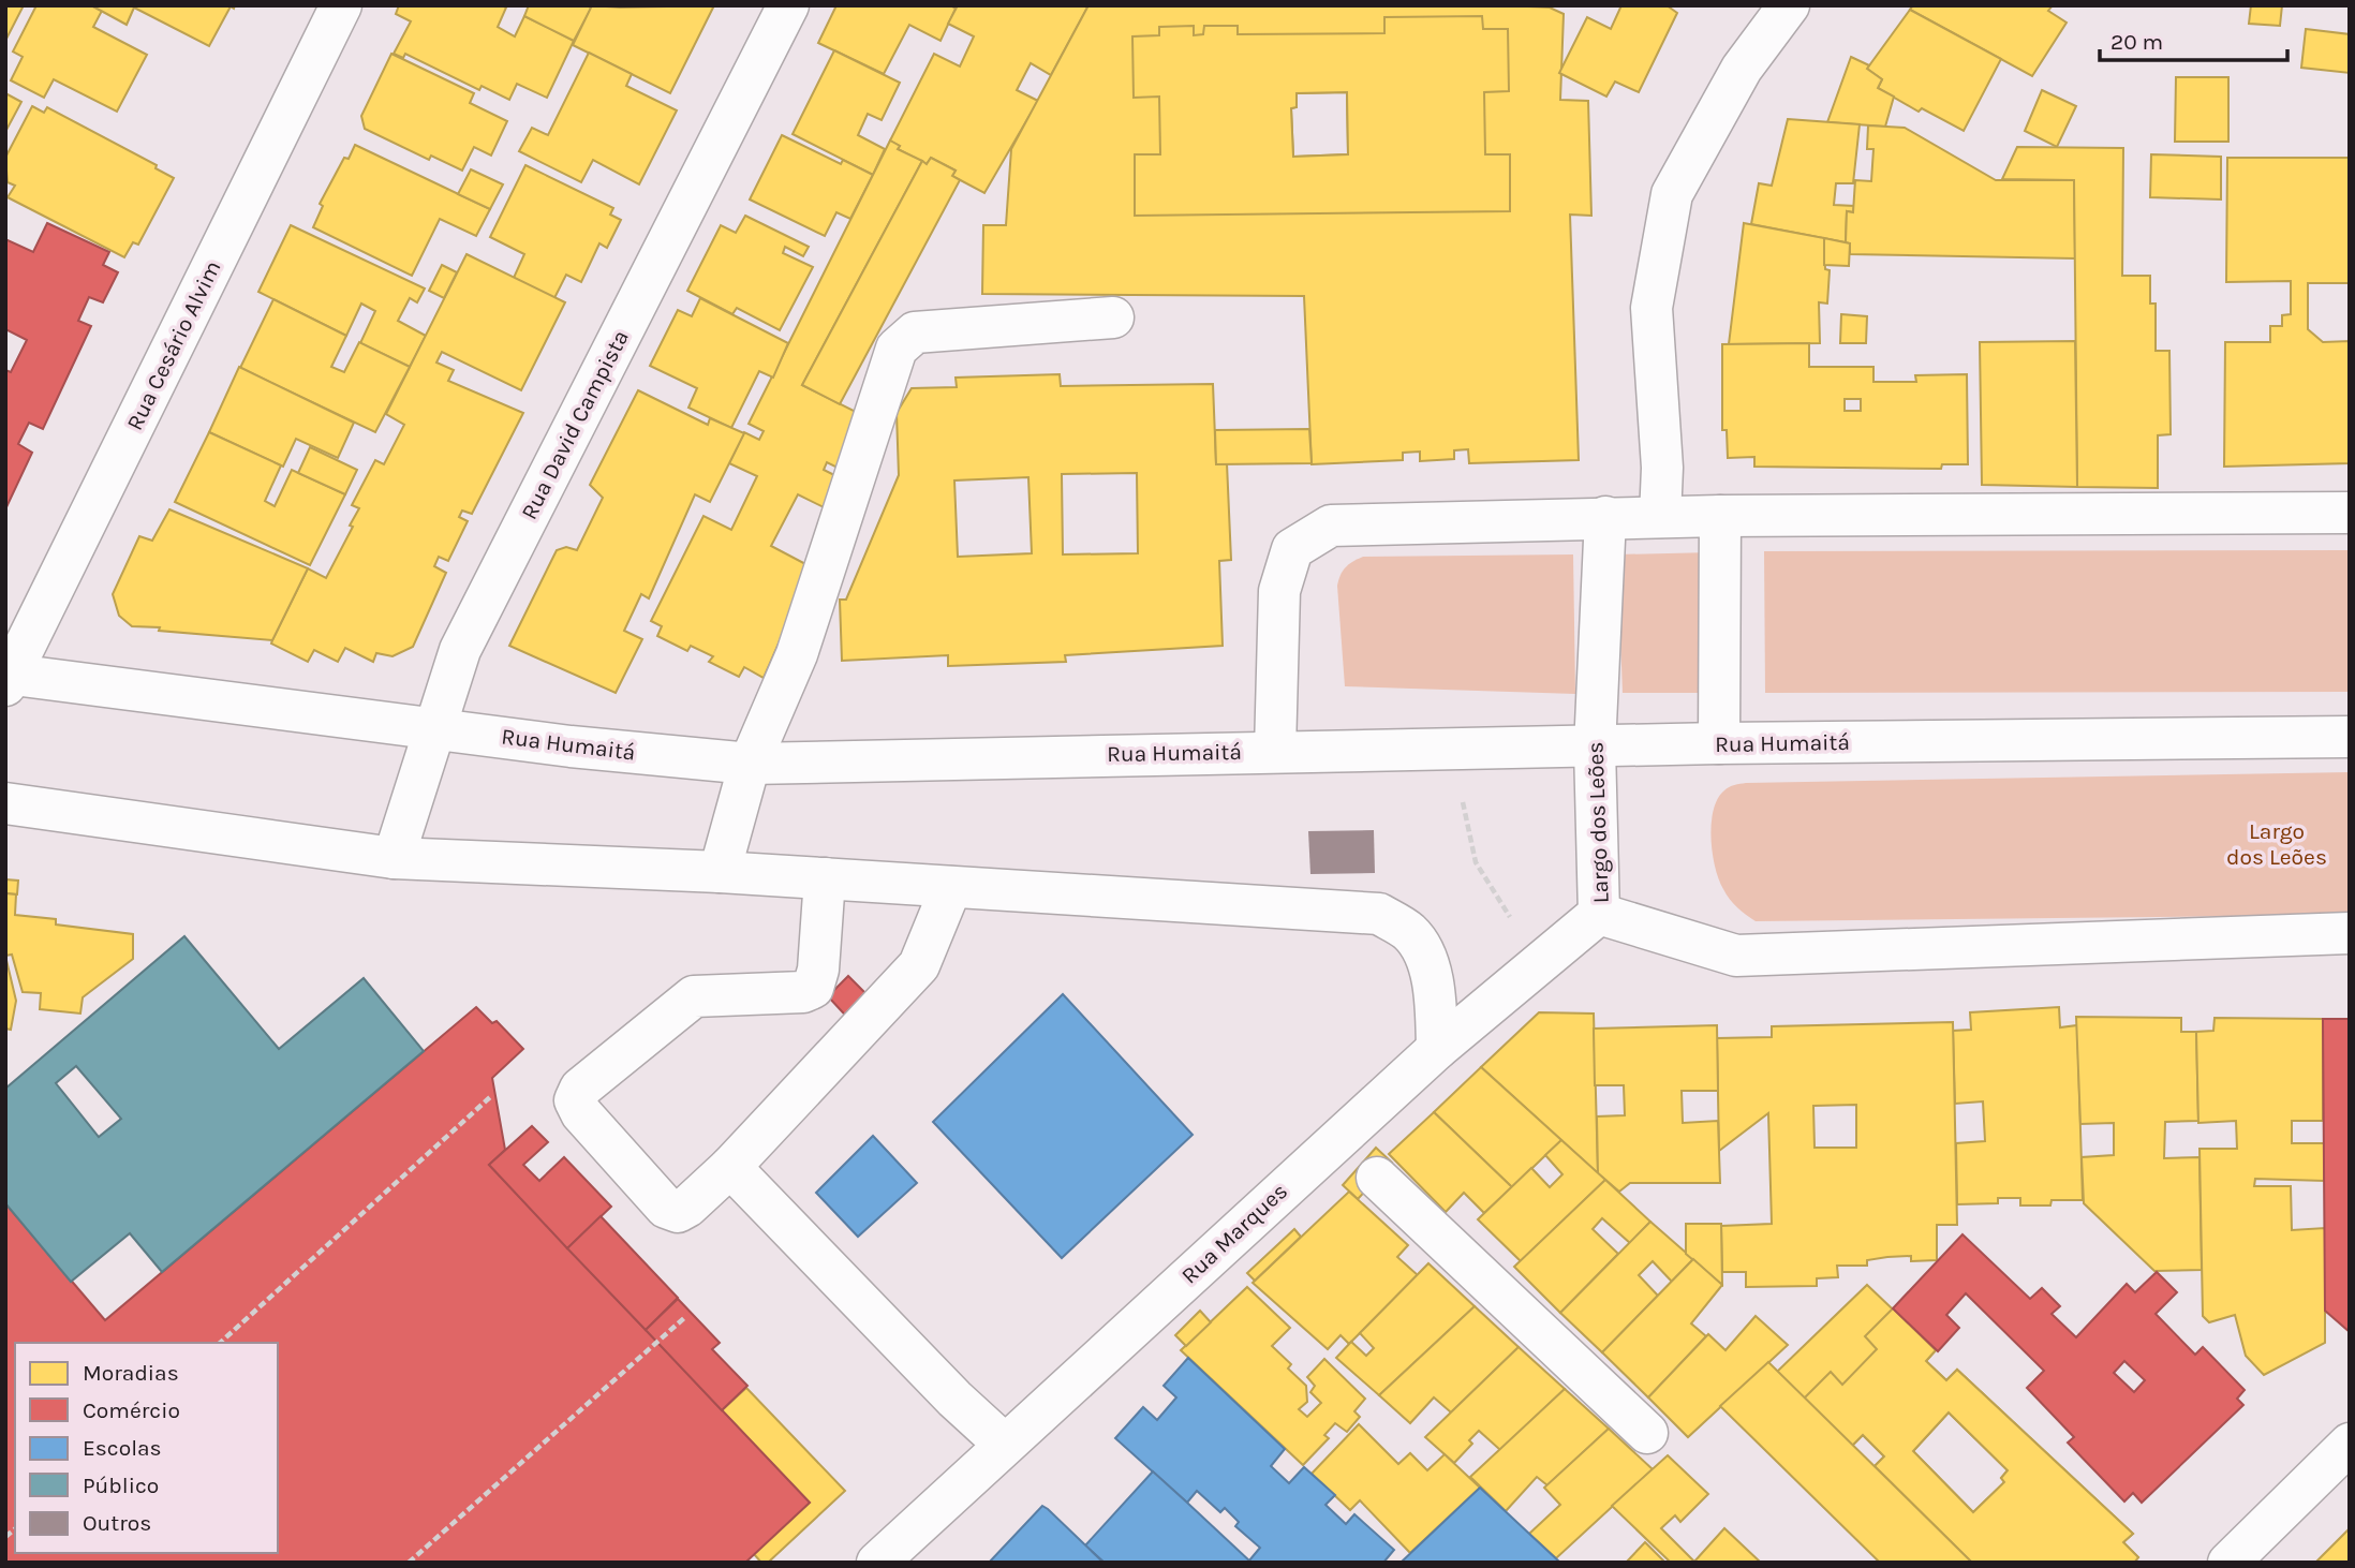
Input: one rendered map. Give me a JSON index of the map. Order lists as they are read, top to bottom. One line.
{"streets":{"street":["Rua Cesário Alvim","Rua David Campista","Rua Humaitá","Largo dos Leões","Rua Marques"]},"crossings":[["Rua Cesário Alvim","Rua Humaitá"],["Rua David Campista","Rua Humaitá"],["Rua Humaitá","Largo dos Leões"],["Largo dos Leões","Rua Marques"]],"parks":["Largo dos Leões"],"legend":["Moradias","Comércio","Escolas","Público","Outros"],"scale_bar":"20 m"}
